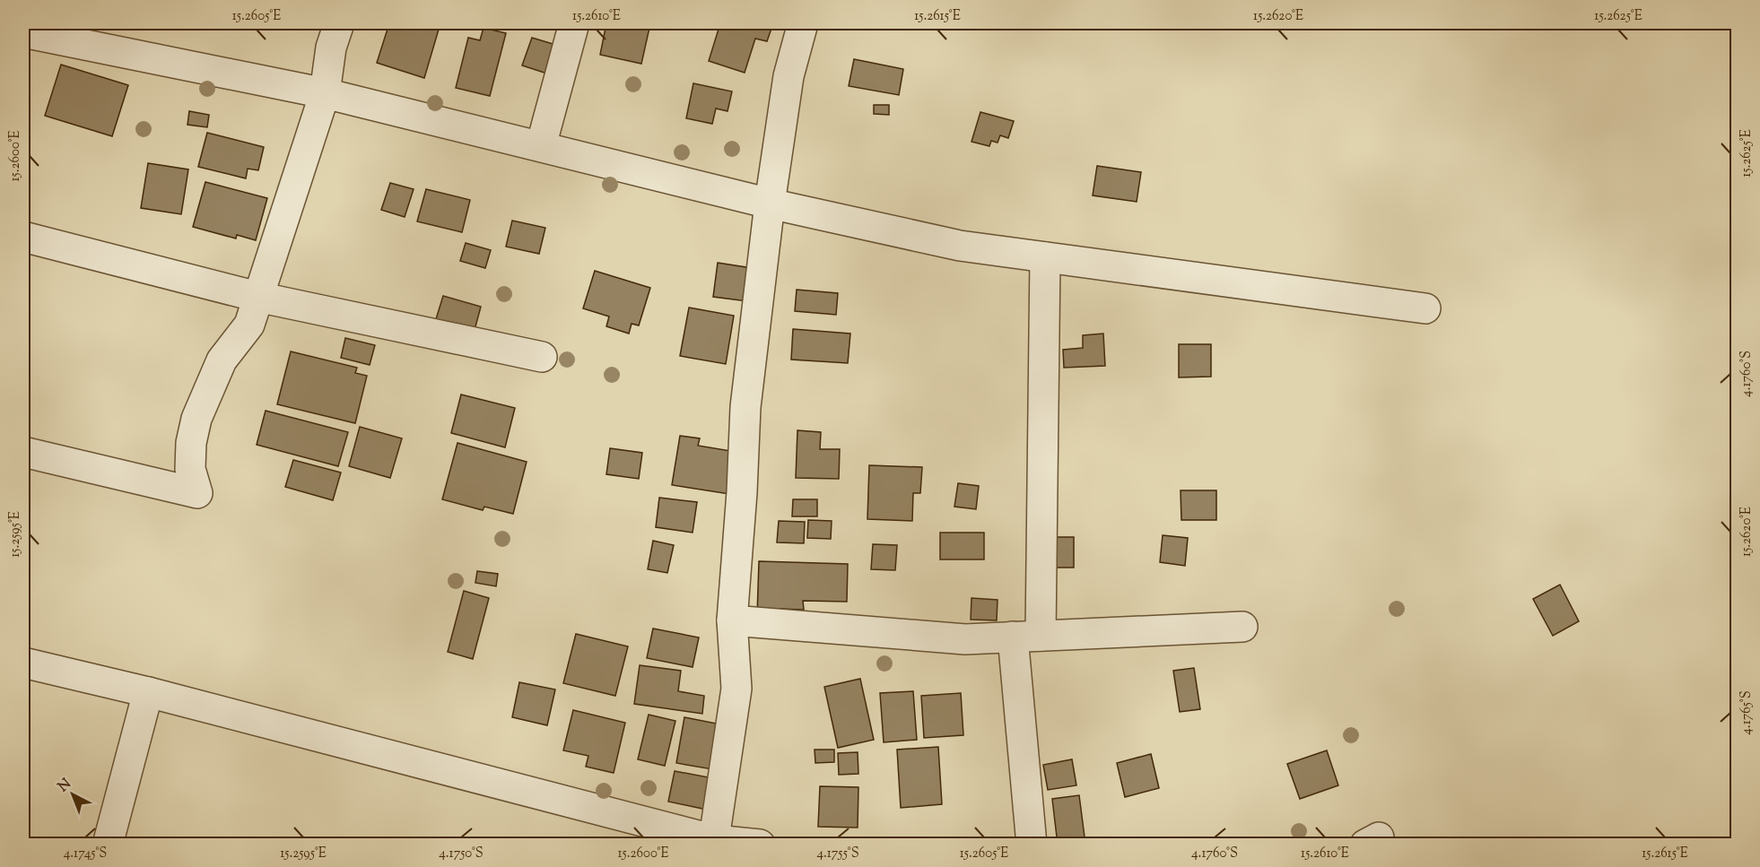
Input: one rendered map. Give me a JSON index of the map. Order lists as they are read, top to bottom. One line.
{"north":"top left","coordinates":["15.2605°E","15.2610°E","15.2615°E","15.2620°E","15.2625°E","15.2600°E","4.1760°S","15.2595°E","4.1765°S","4.1745°S","4.1750°S","4.1755°S"]}
